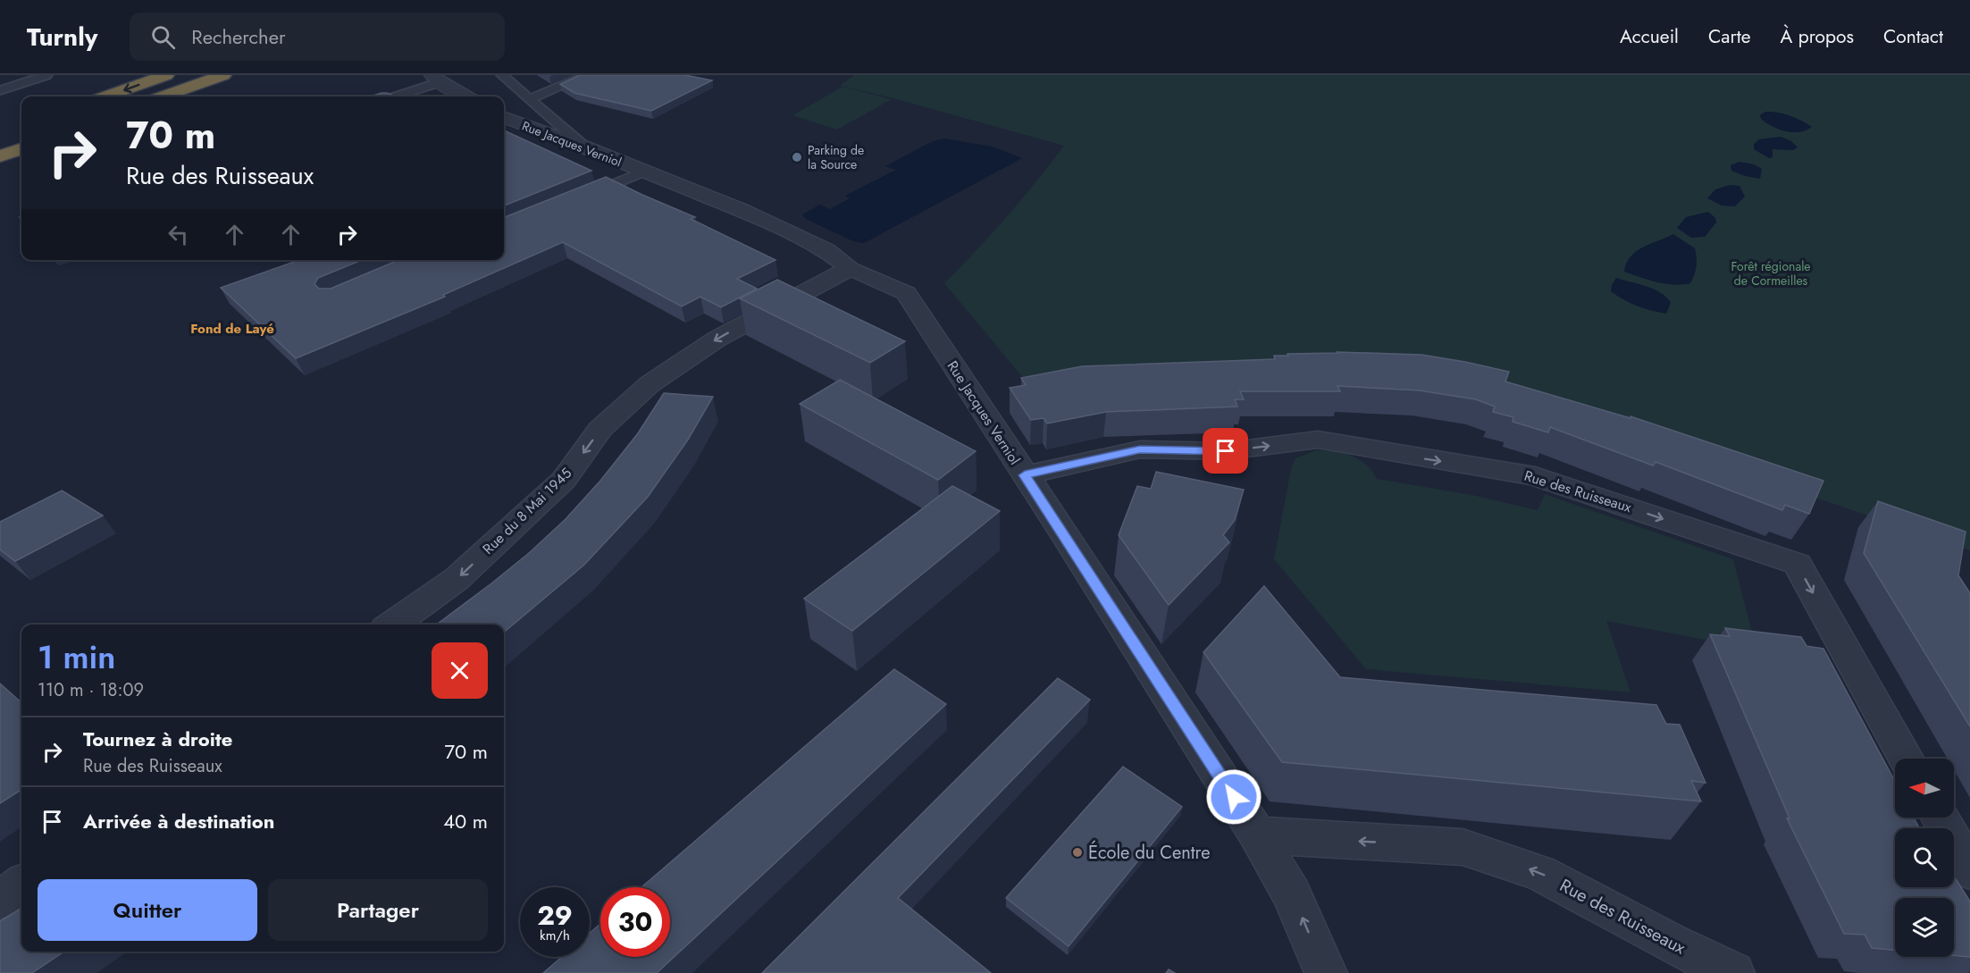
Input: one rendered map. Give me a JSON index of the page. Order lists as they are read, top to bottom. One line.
{"streets":{"street":["Rue Jacques Verniol","Rue des Ruisseaux","Rue du 8 Mai 1945"]},"crossings":[["Rue Jacques Verniol","Rue des Ruisseaux"],["Rue Jacques Verniol","Rue du 8 Mai 1945"]],"one_way":["Rue du 8 Mai 1945"],"districts":["Fond de Layé"],"parks":["Forêt régionale de Cormeilles"],"places":["Parking de la Source","École du Centre"],"north":"left","page":{"header":"Turnly","search":"Rechercher","nav":["Accueil","Carte","À propos","Contact"],"turn":["70 m","Rue des Ruisseaux"],"heading":["1 min","110 m · 18:09"],"list":[{"name":"Tournez à droite","note":"Rue des Ruisseaux","value":"70 m"},{"name":"Arrivée à destination","value":"40 m"}],"buttons":["Quitter","Partager"],"speed":"29 km/h","limit":"30"}}
